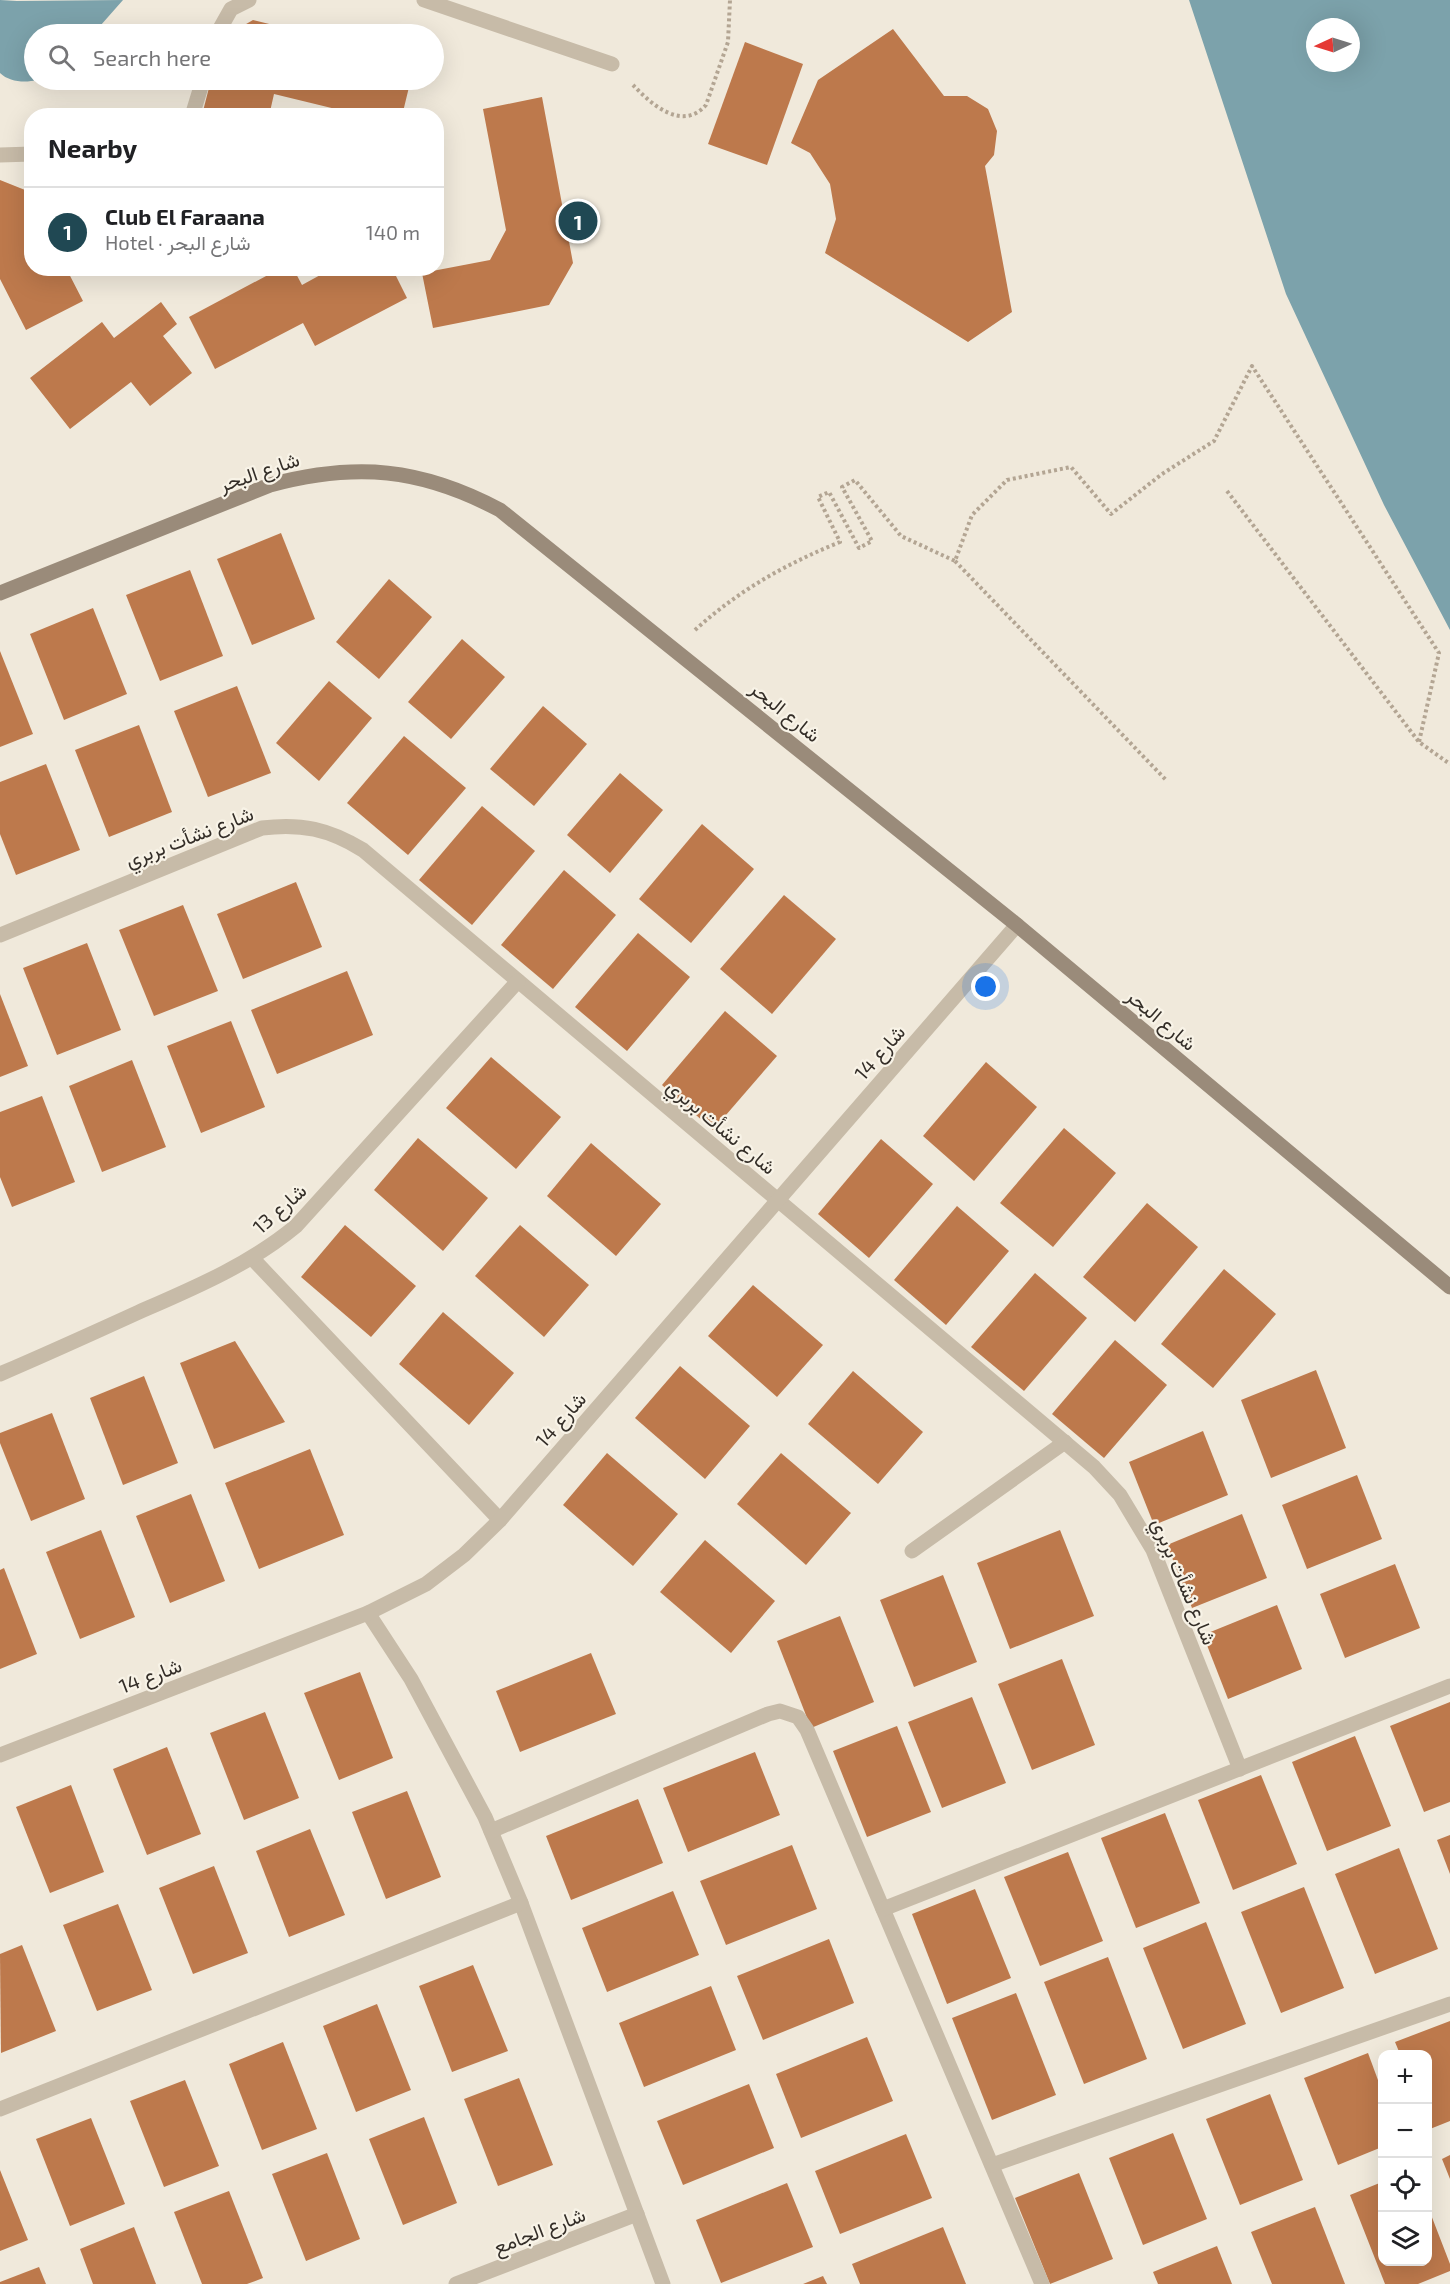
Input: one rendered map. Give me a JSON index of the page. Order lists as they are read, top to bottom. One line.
{"streets":{"main road":["شارع البحر"],"street":["شارع نشأت بربري","شارع 14","شارع 13","شارع الجامع"]},"crossings":[["شارع البحر","شارع 14"],["شارع نشأت بربري","شارع 14"],["شارع نشأت بربري","شارع 13"]],"north":"left","page":{"search":"Search here","heading":"Nearby","list":[{"mark":"1","name":"Club El Faraana","note":"Hotel · شارع البحر","value":"140 m"}],"pins":"1","map_buttons":["+","−"]}}
